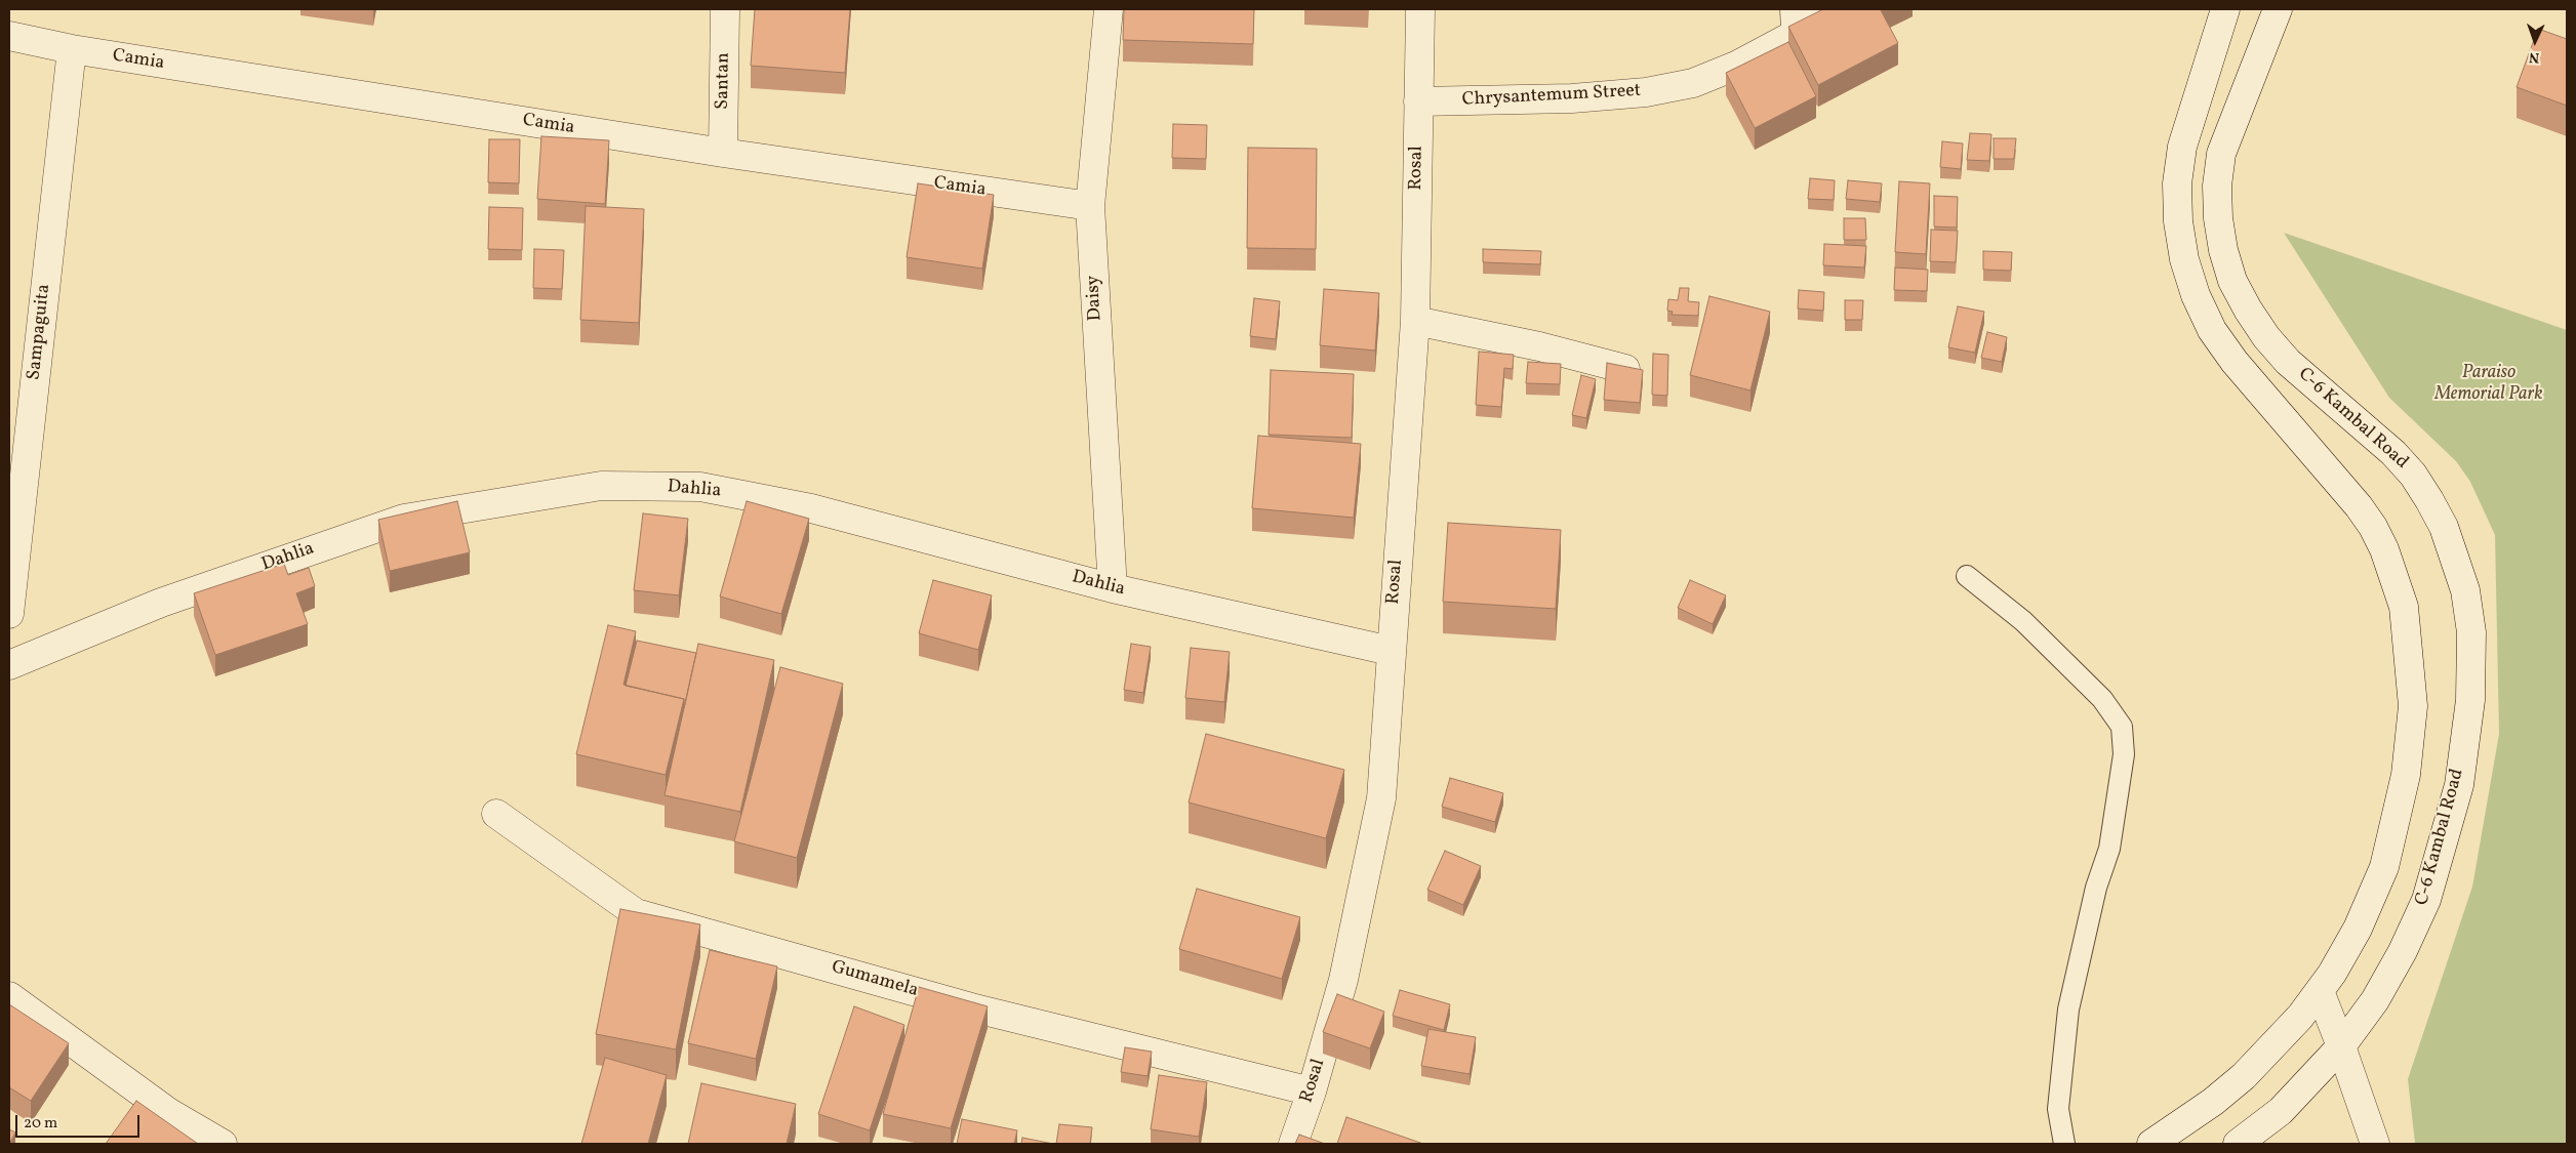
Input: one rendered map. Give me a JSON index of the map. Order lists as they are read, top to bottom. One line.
{"streets":{"street":["Camia","Santan","Chrysantemum Street","Rosal","Daisy","Sampaguita","C-6 Kambal Road","Dahlia","Gumamela"]},"crossings":[["Camia","Santan"],["Camia","Daisy"],["Camia","Sampaguita"],["Chrysantemum Street","Rosal"],["Rosal","Dahlia"],["Rosal","Gumamela"],["Daisy","Dahlia"]],"parks":["Paraiso Memorial Park"],"scale_bar":"20 m","north":"bottom"}
